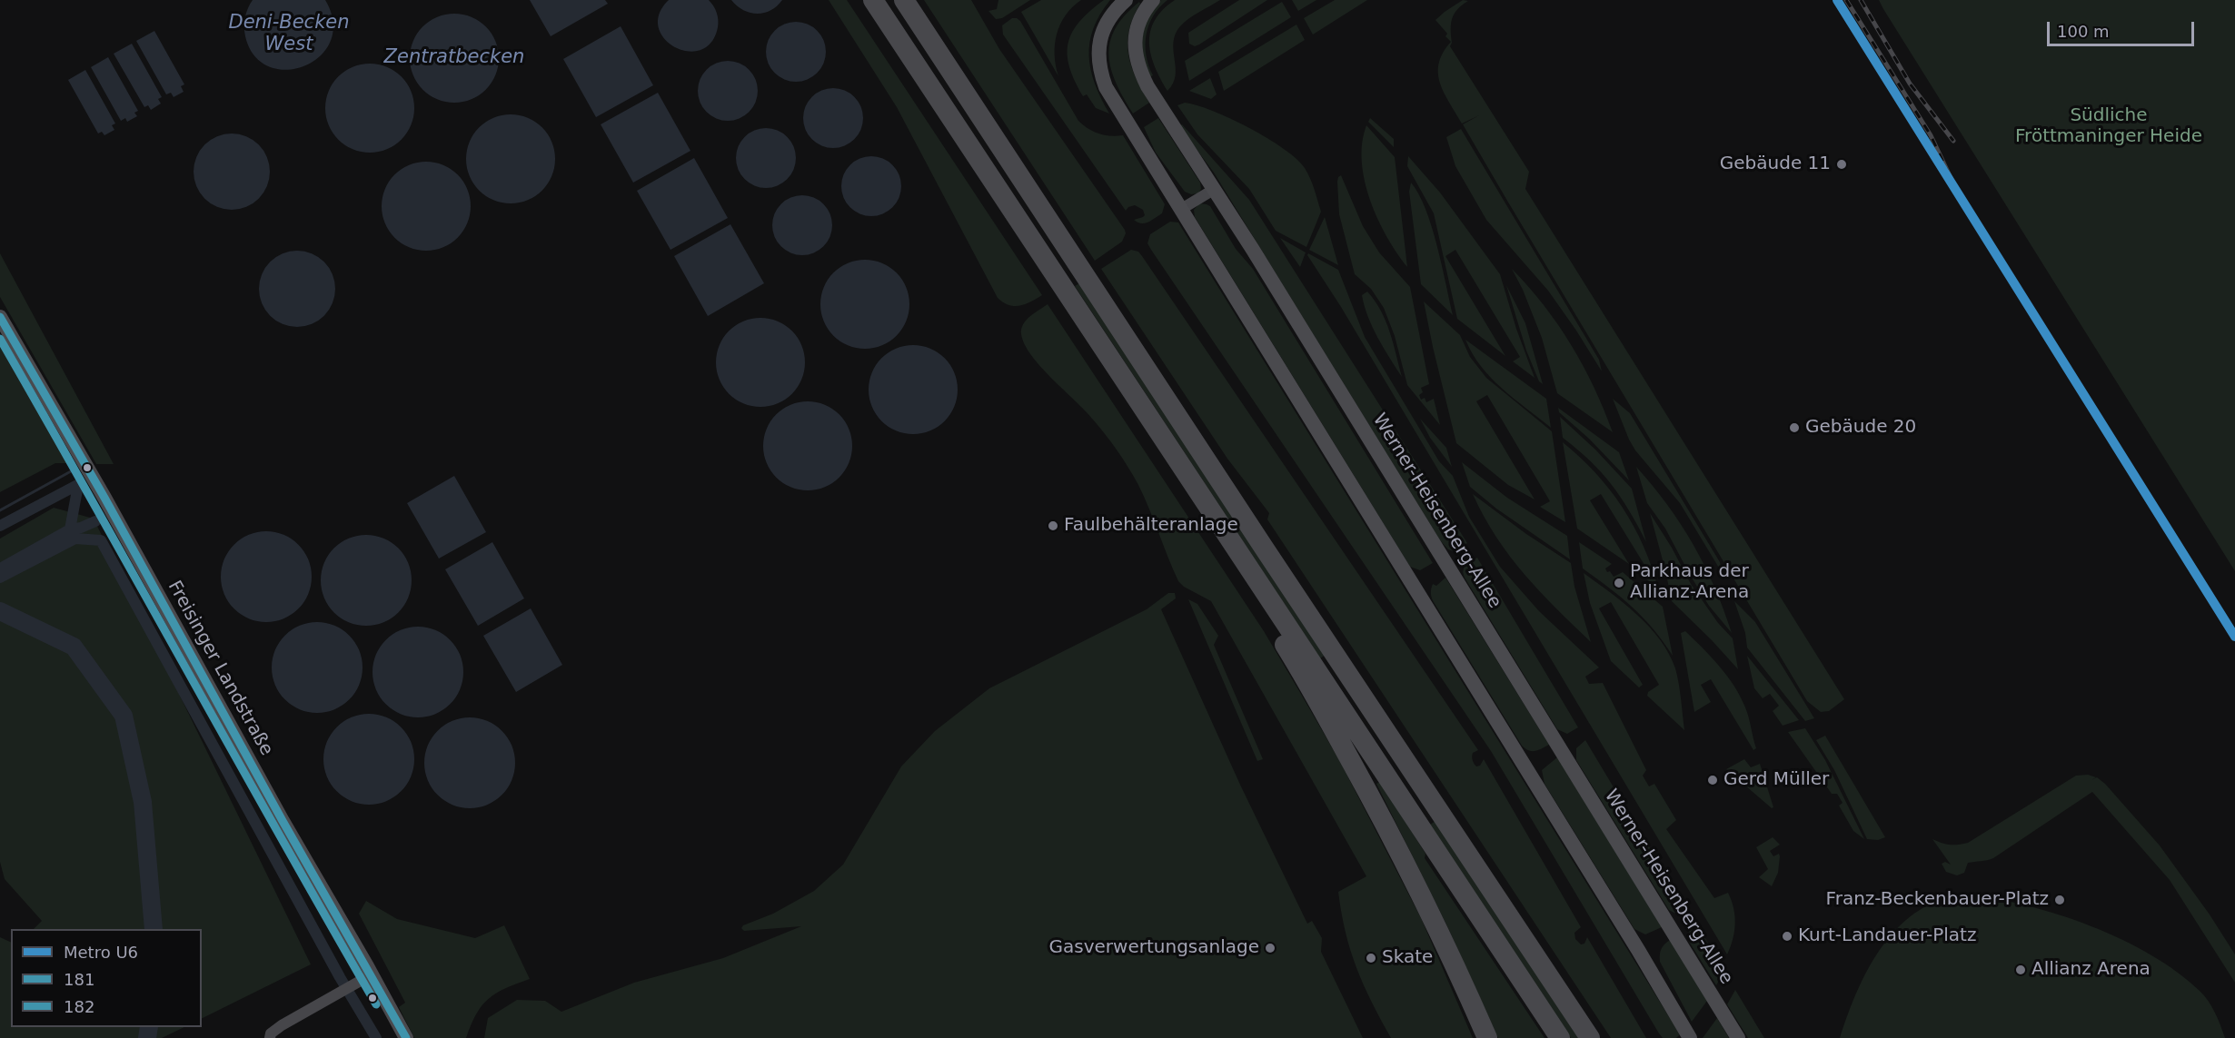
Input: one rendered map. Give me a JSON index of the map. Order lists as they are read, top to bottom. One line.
{"streets":{"street":["Werner-Heisenberg-Allee","Freisinger Landstraße"]},"water":["Deni-Becken West","Zentratbecken"],"parks":["Südliche Fröttmaninger Heide"],"places":["Gebäude 11","Gebäude 20","Faulbehälteranlage","Parkhaus der Allianz-Arena","Gerd Müller","Franz-Beckenbauer-Platz","Kurt-Landauer-Platz","Gasverwertungsanlage","Skate","Allianz Arena"],"lines":["metro line U6","transit line 181","transit line 182"],"legend":["Metro U6","181","182"],"scale_bar":"100 m"}
